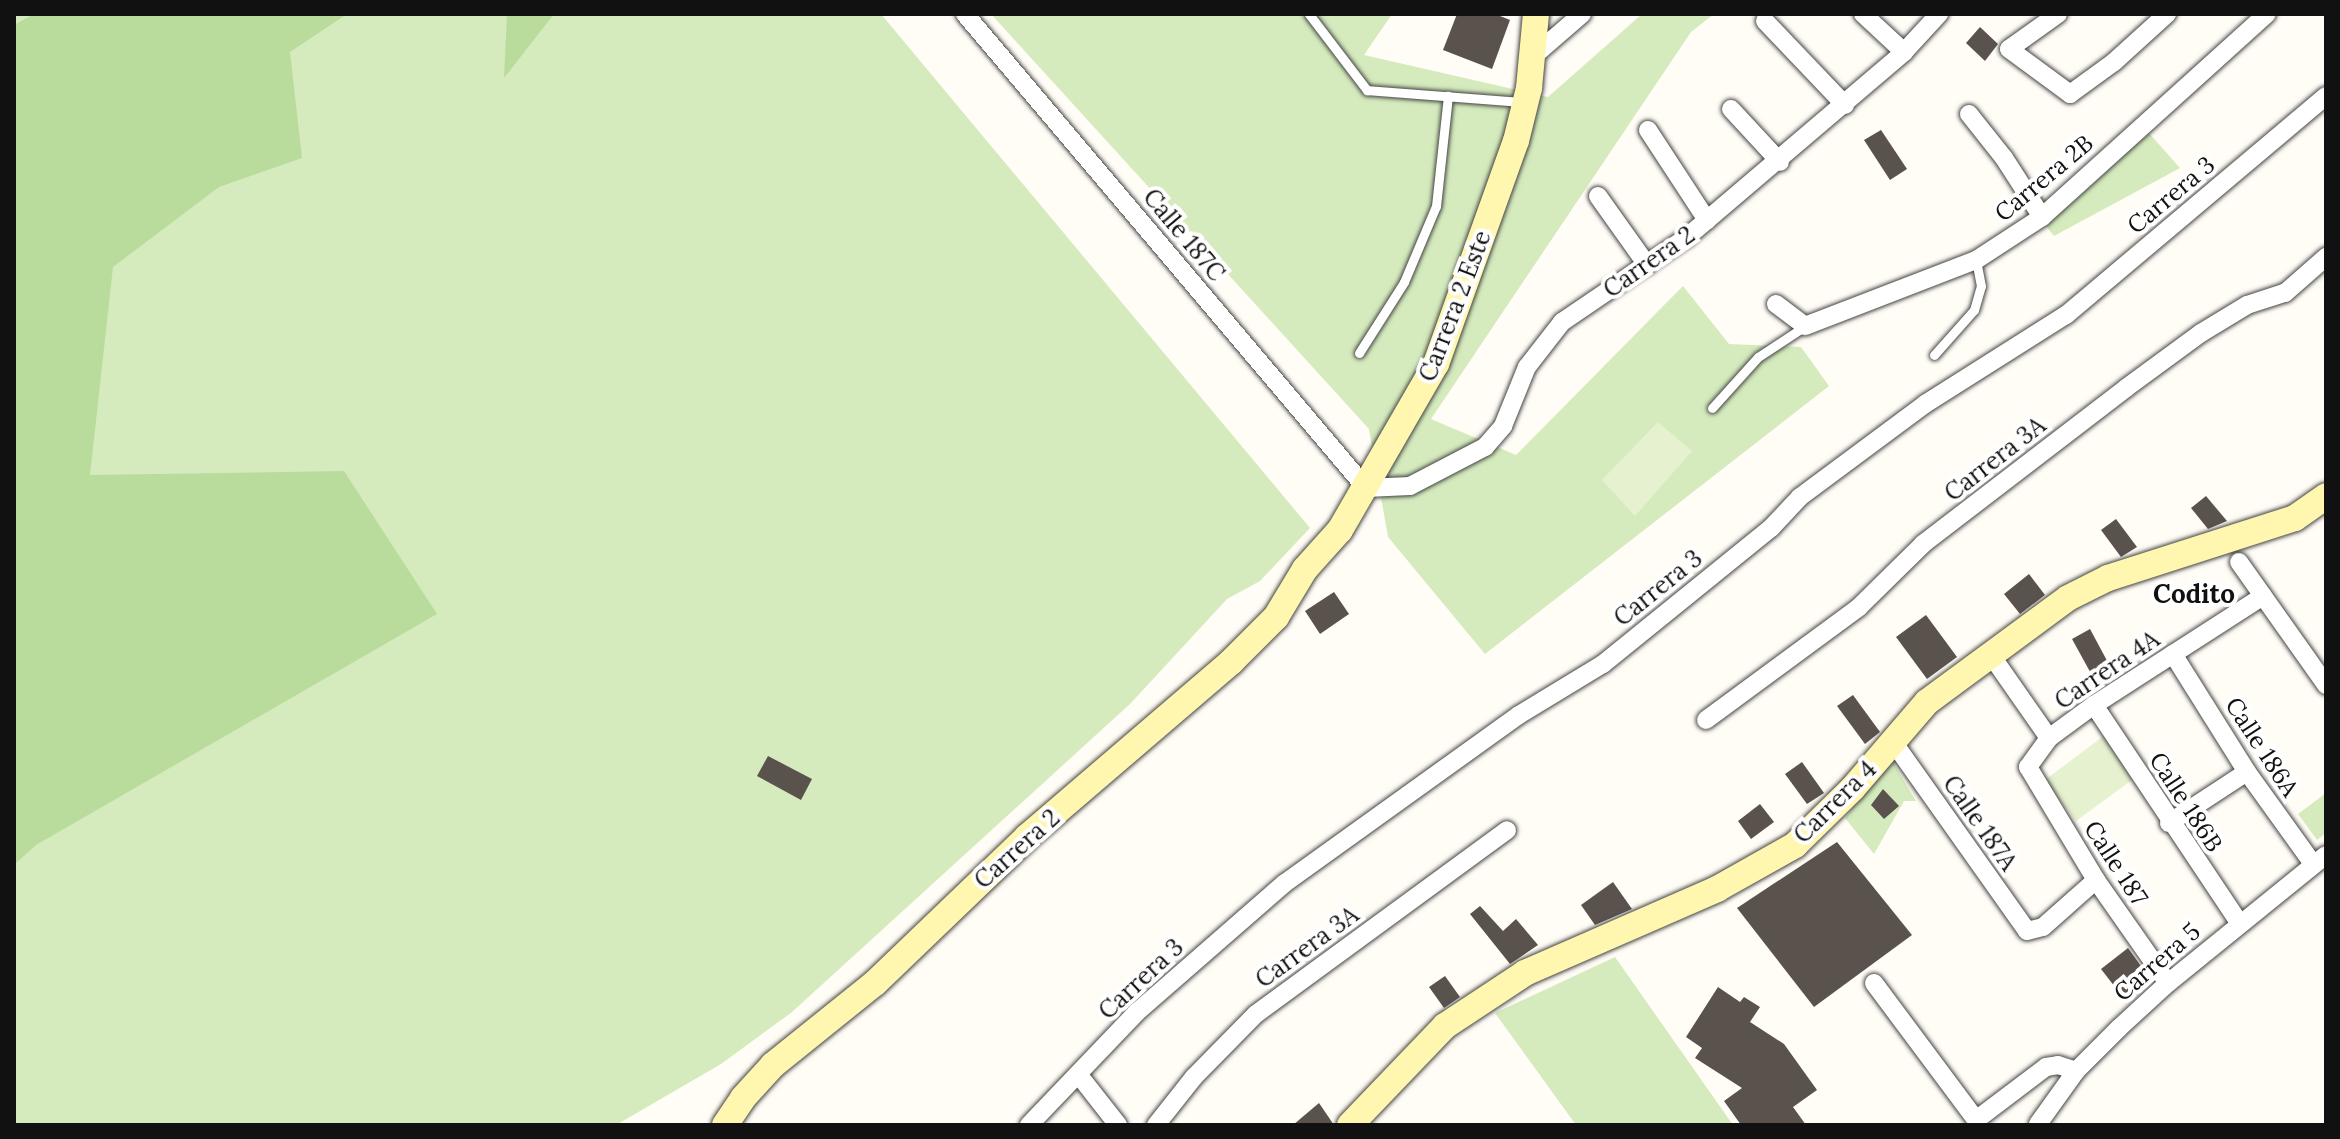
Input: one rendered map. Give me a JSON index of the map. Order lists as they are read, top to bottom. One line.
{"streets":{"main road":["Carrera 2","Carrera 2 Este","Carrera 4"],"street":["Carrera 2B","Carrera 3","Calle 187C","Carrera 3A","Carrera 4A","Calle 186A","Calle 186B","Calle 187A","Calle 187","Carrera 5"]},"crossings":[["Calle 187C","Carrera 2"],["Calle 187C","Carrera 2 Este"],["Carrera 2","Carrera 2 Este"],["Carrera 4A","Calle 186A"],["Carrera 4A","Calle 186B"],["Carrera 4A","Calle 187"],["Calle 186A","Carrera 5"],["Carrera 4","Calle 187A"],["Calle 186B","Carrera 5"],["Calle 187A","Calle 187"],["Calle 187","Carrera 5"]],"districts":["Codito"]}
